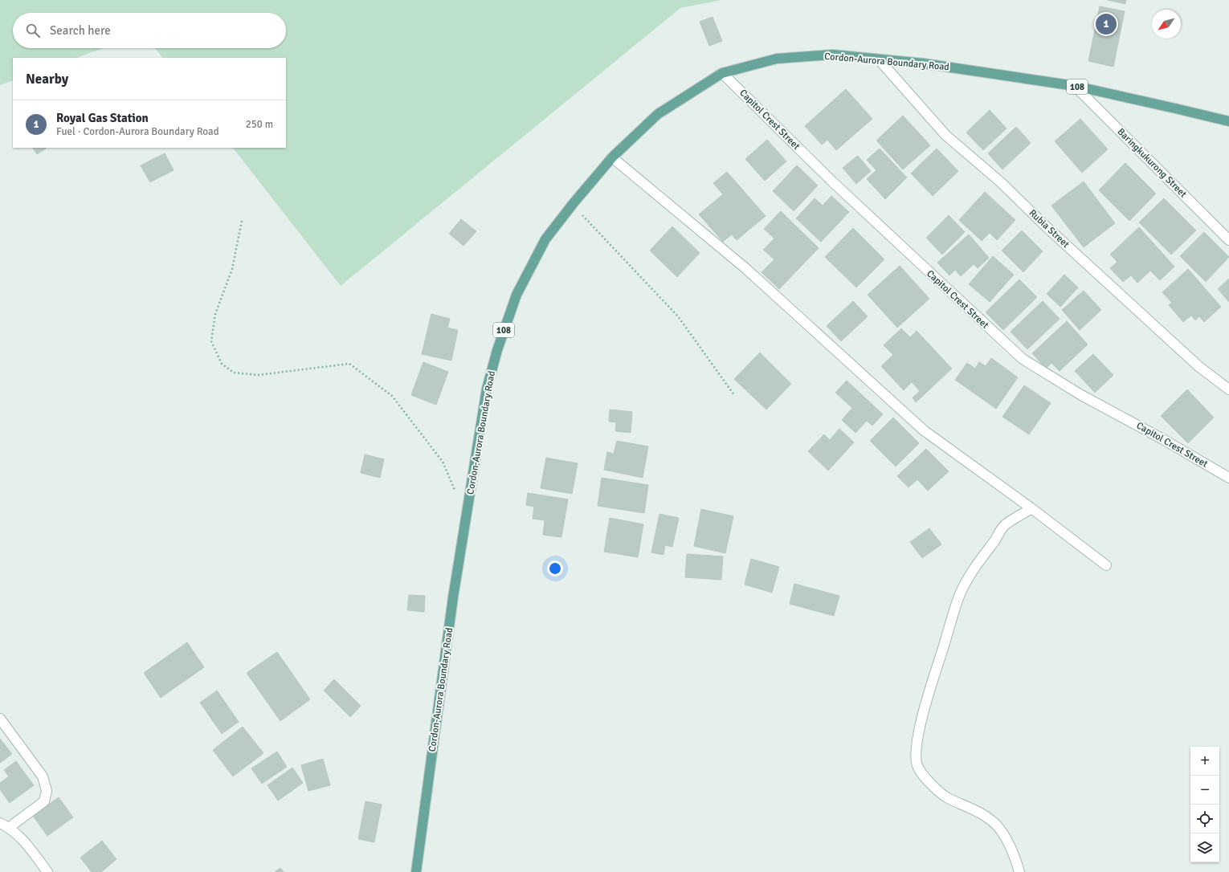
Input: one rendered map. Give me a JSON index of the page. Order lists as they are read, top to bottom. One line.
{"streets":{"main road":["Cordon-Aurora Boundary Road","108"],"street":["Capitol Crest Street","Baringkukurong Street","Rubia Street"]},"crossings":[["Cordon-Aurora Boundary Road","Capitol Crest Street"],["Cordon-Aurora Boundary Road","Baringkukurong Street"],["Cordon-Aurora Boundary Road","Rubia Street"]],"north":"bottom left","page":{"pins":"1","search":"Search here","heading":"Nearby","list":[{"mark":"1","name":"Royal Gas Station","note":"Fuel · Cordon-Aurora Boundary Road","value":"250 m"}],"map_buttons":["+","−"]}}
